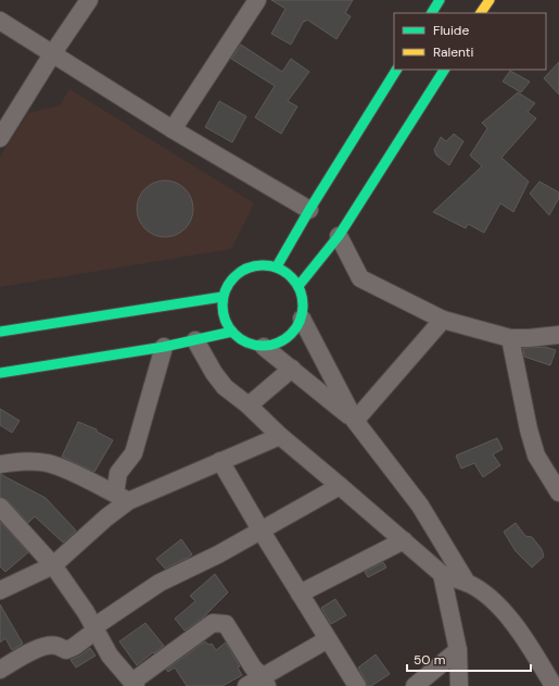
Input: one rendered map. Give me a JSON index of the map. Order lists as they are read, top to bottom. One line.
{"legend":["Fluide","Ralenti"],"scale_bar":"50 m"}
